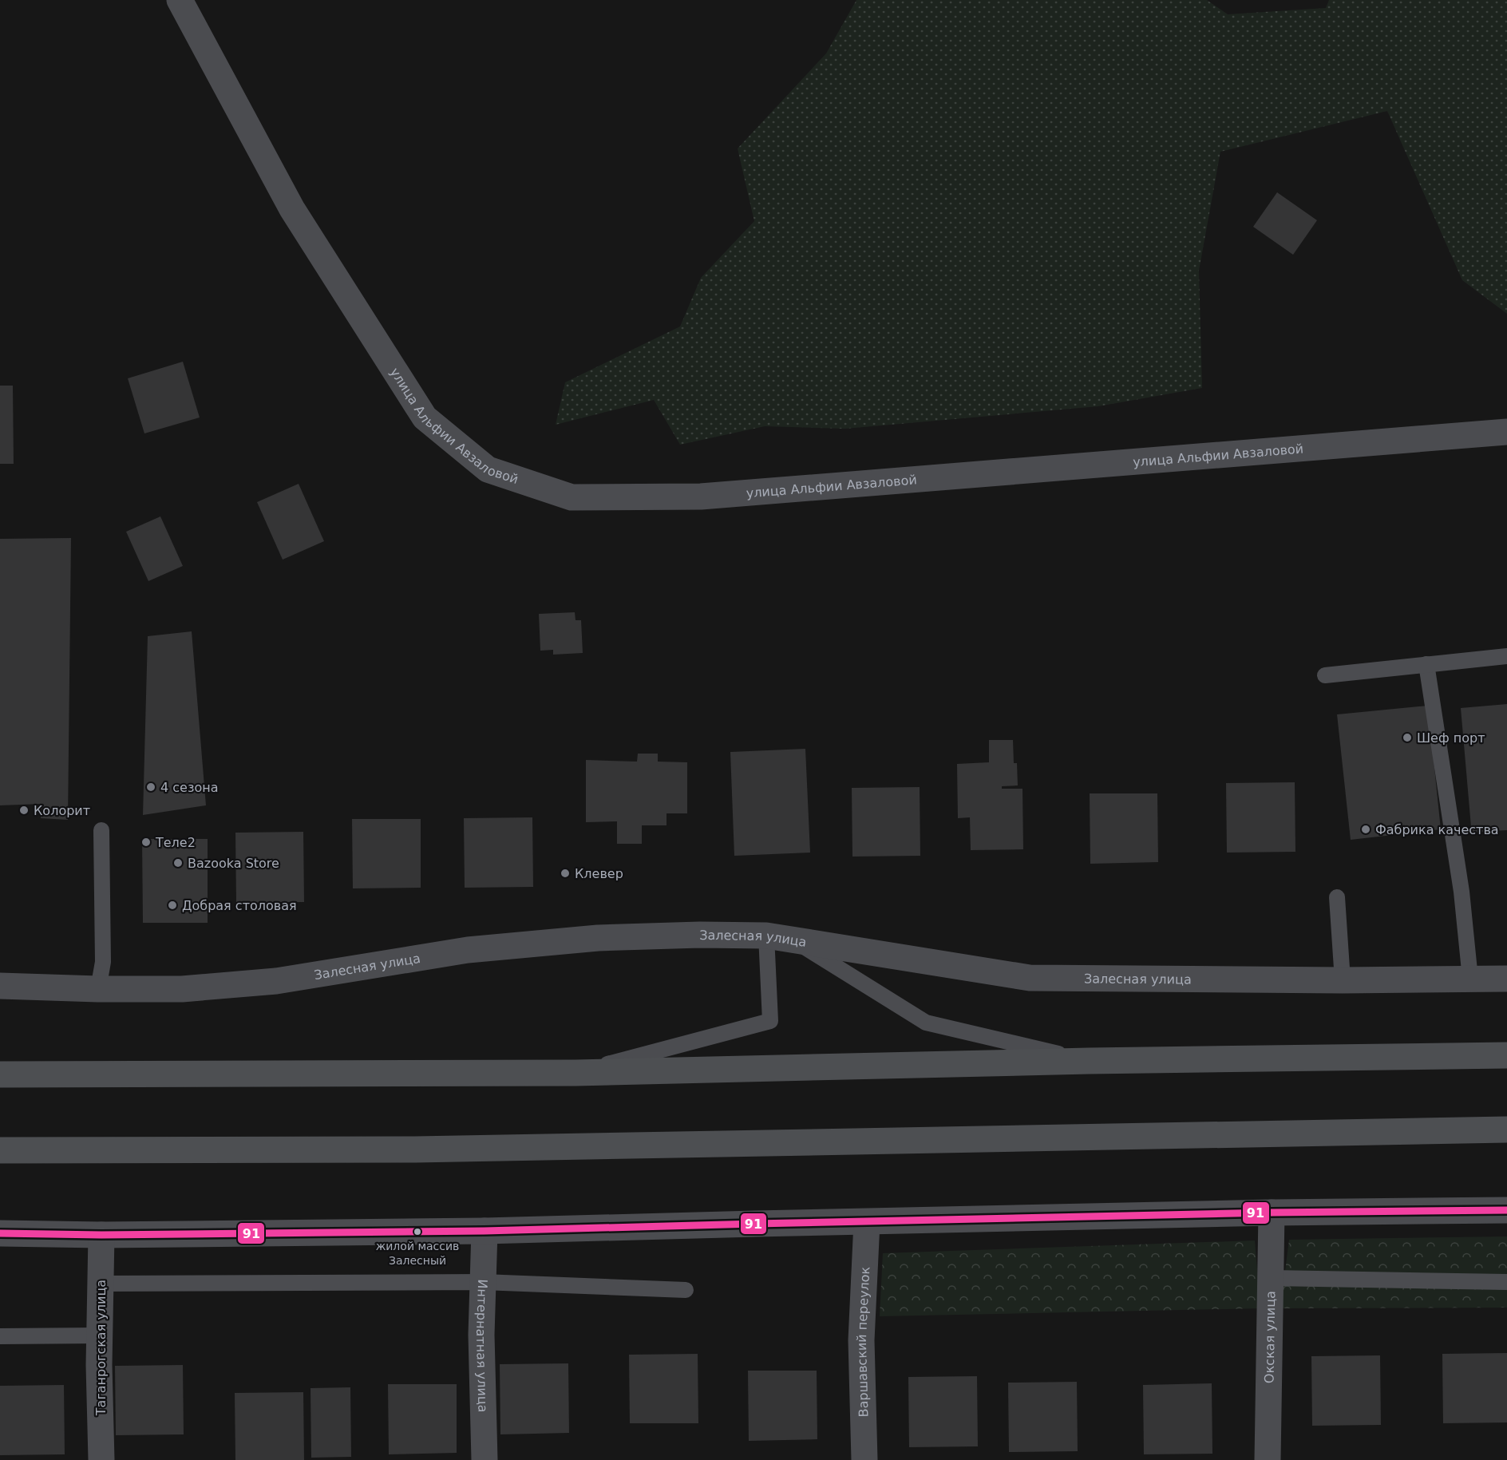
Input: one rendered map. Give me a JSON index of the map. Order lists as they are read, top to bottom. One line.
{"streets":{"street":["улица Альфии Авзаловой","Залесная улица","Окская улица","Варшавский переулок","Интернатная улица","Таганрогская улица"]},"places":["Шеф порт","4 сезона","Колорит","Фабрика качества","Теле2","Bazooka Store","Клевер","Добрая столовая","жилой массив Залесный"],"lines":["transit line 91"]}
